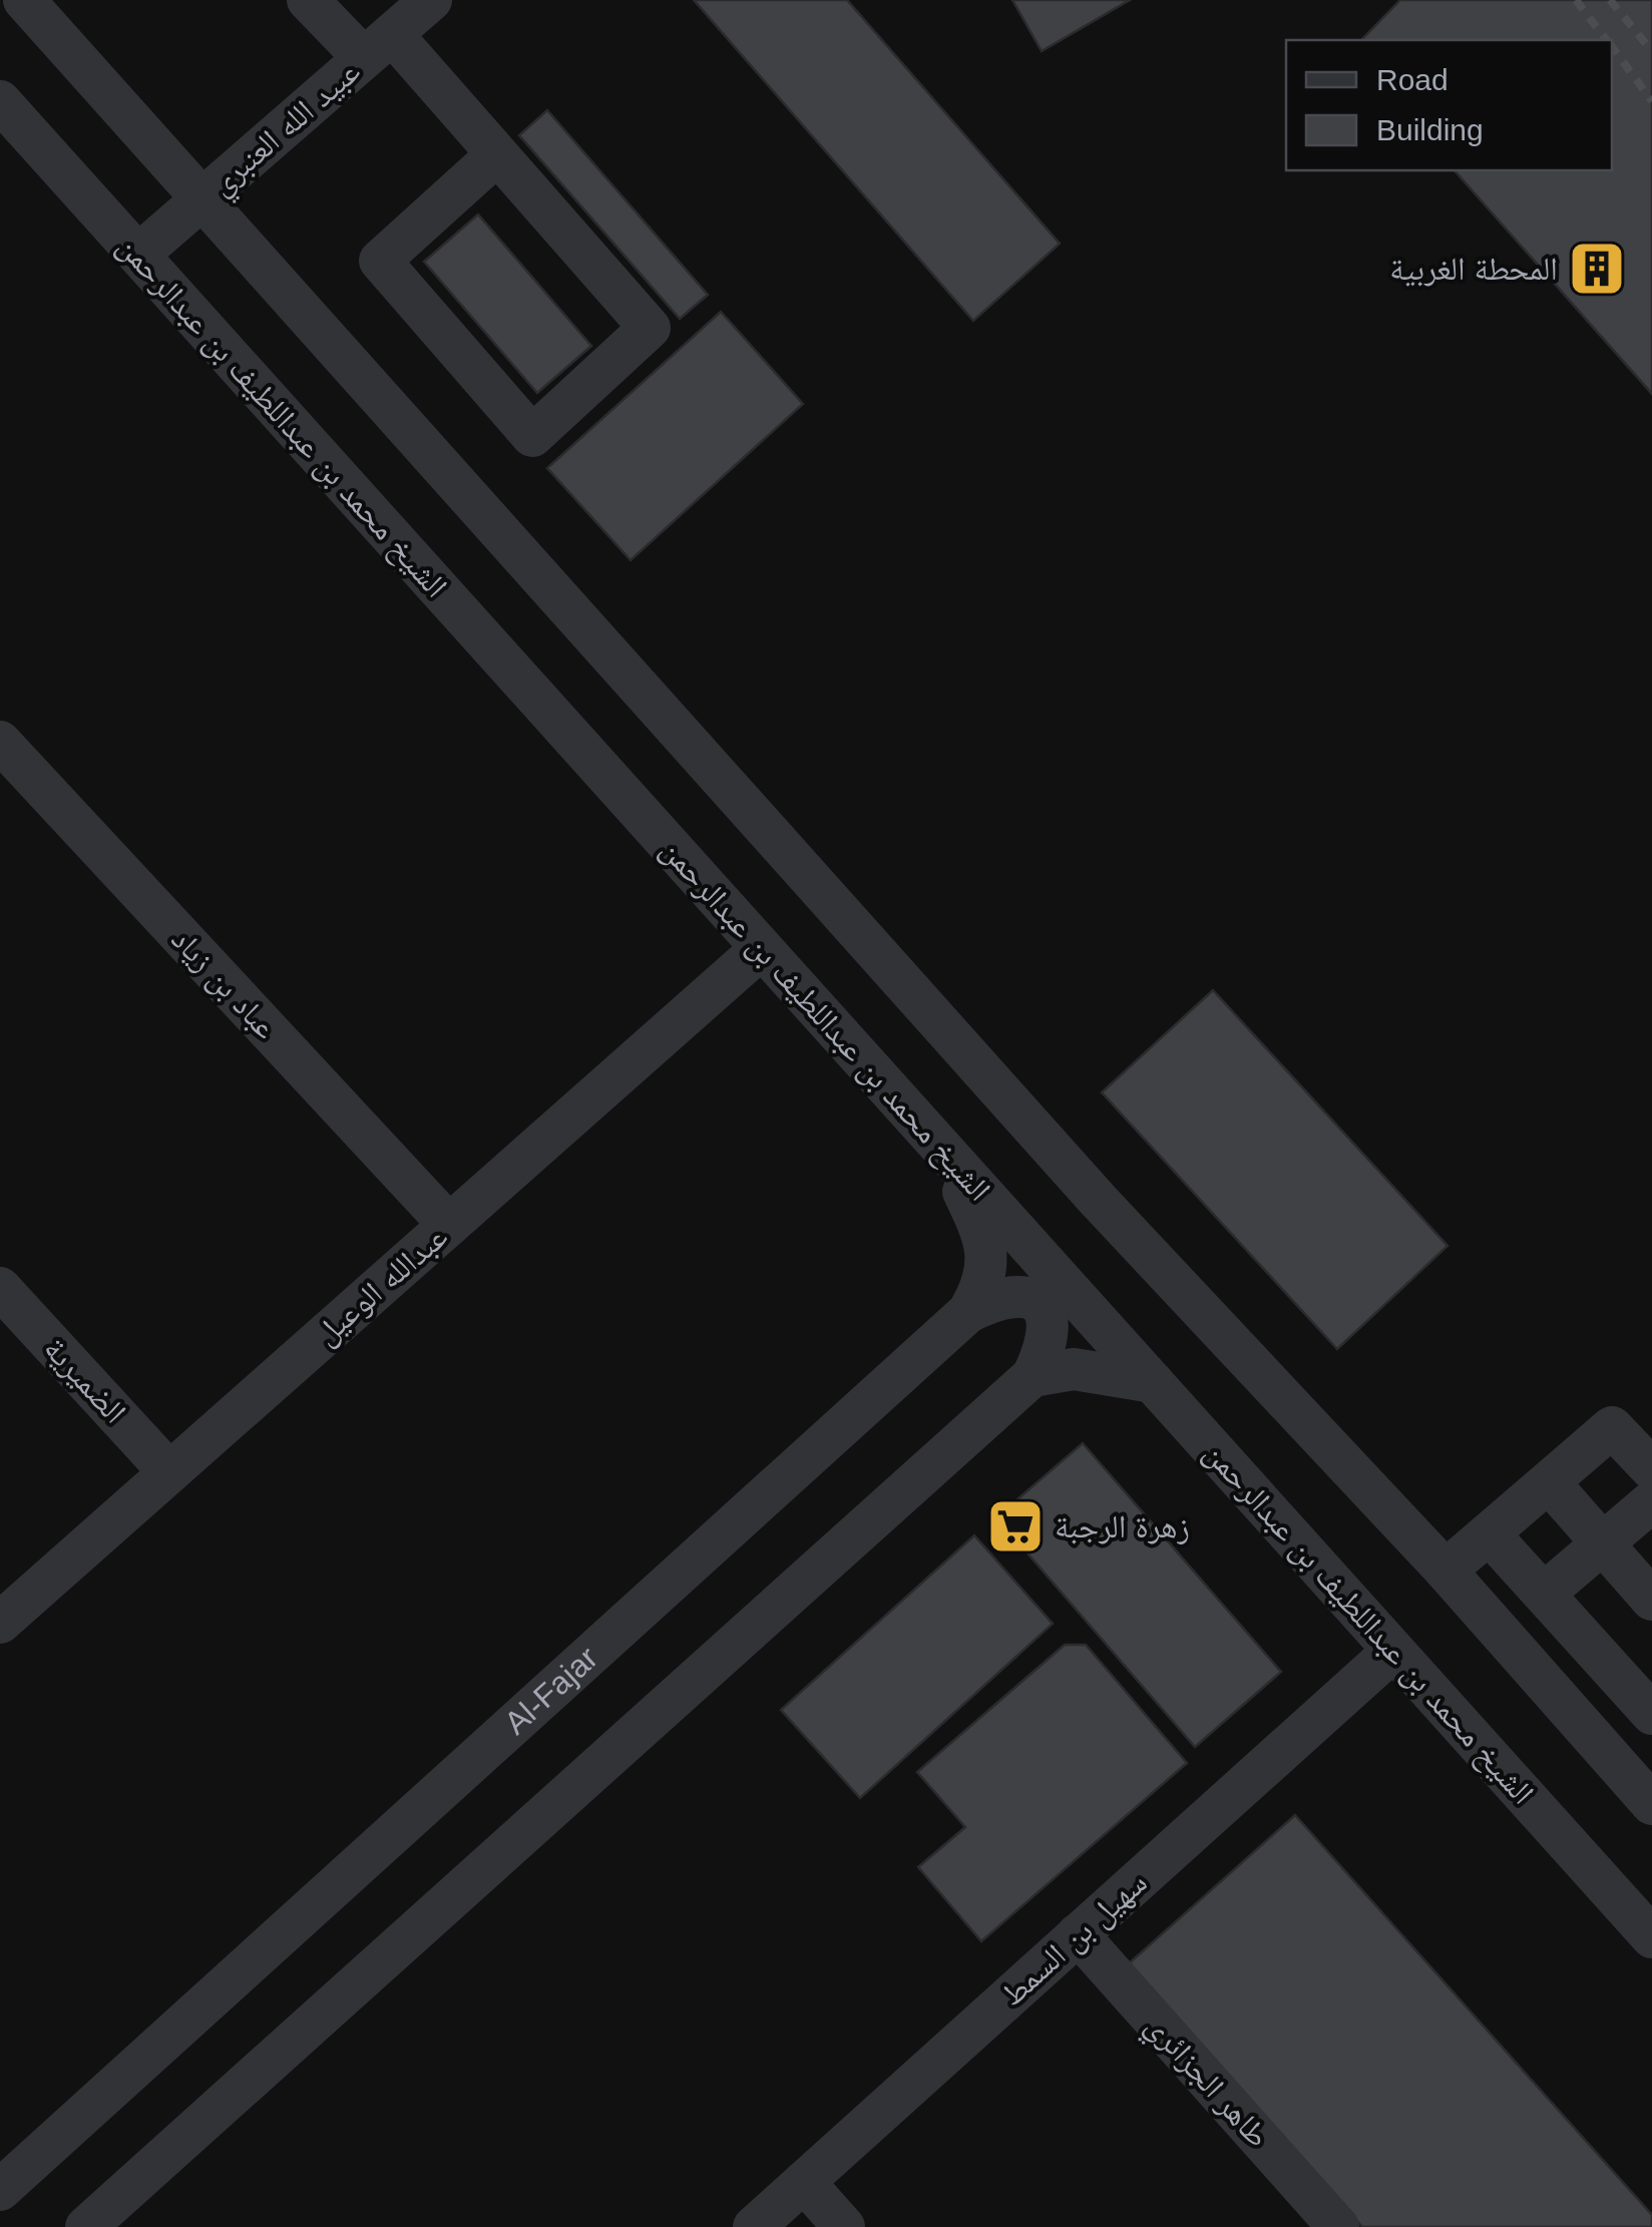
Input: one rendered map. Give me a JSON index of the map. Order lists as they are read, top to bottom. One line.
{"streets":{"street":["عبيد الله العنبري","الشيخ محمد بن عبداللطيف بن عبدالرحمن","عباد بن زياد","عبدالله الوعيل","الضميرية","Al-Fajar","سهيل بن السمط","طاهر الجزائري"]},"crossings":[["عبيد الله العنبري","الشيخ محمد بن عبداللطيف بن عبدالرحمن"],["الشيخ محمد بن عبداللطيف بن عبدالرحمن","عبدالله الوعيل"],["الشيخ محمد بن عبداللطيف بن عبدالرحمن","Al-Fajar"],["الشيخ محمد بن عبداللطيف بن عبدالرحمن","سهيل بن السمط"],["عباد بن زياد","عبدالله الوعيل"],["عبدالله الوعيل","الضميرية"],["سهيل بن السمط","طاهر الجزائري"]],"places":{"building":["المحطة الغربية"],"supermarket":["زهرة الرجبة"]},"legend":["Road","Building"]}
